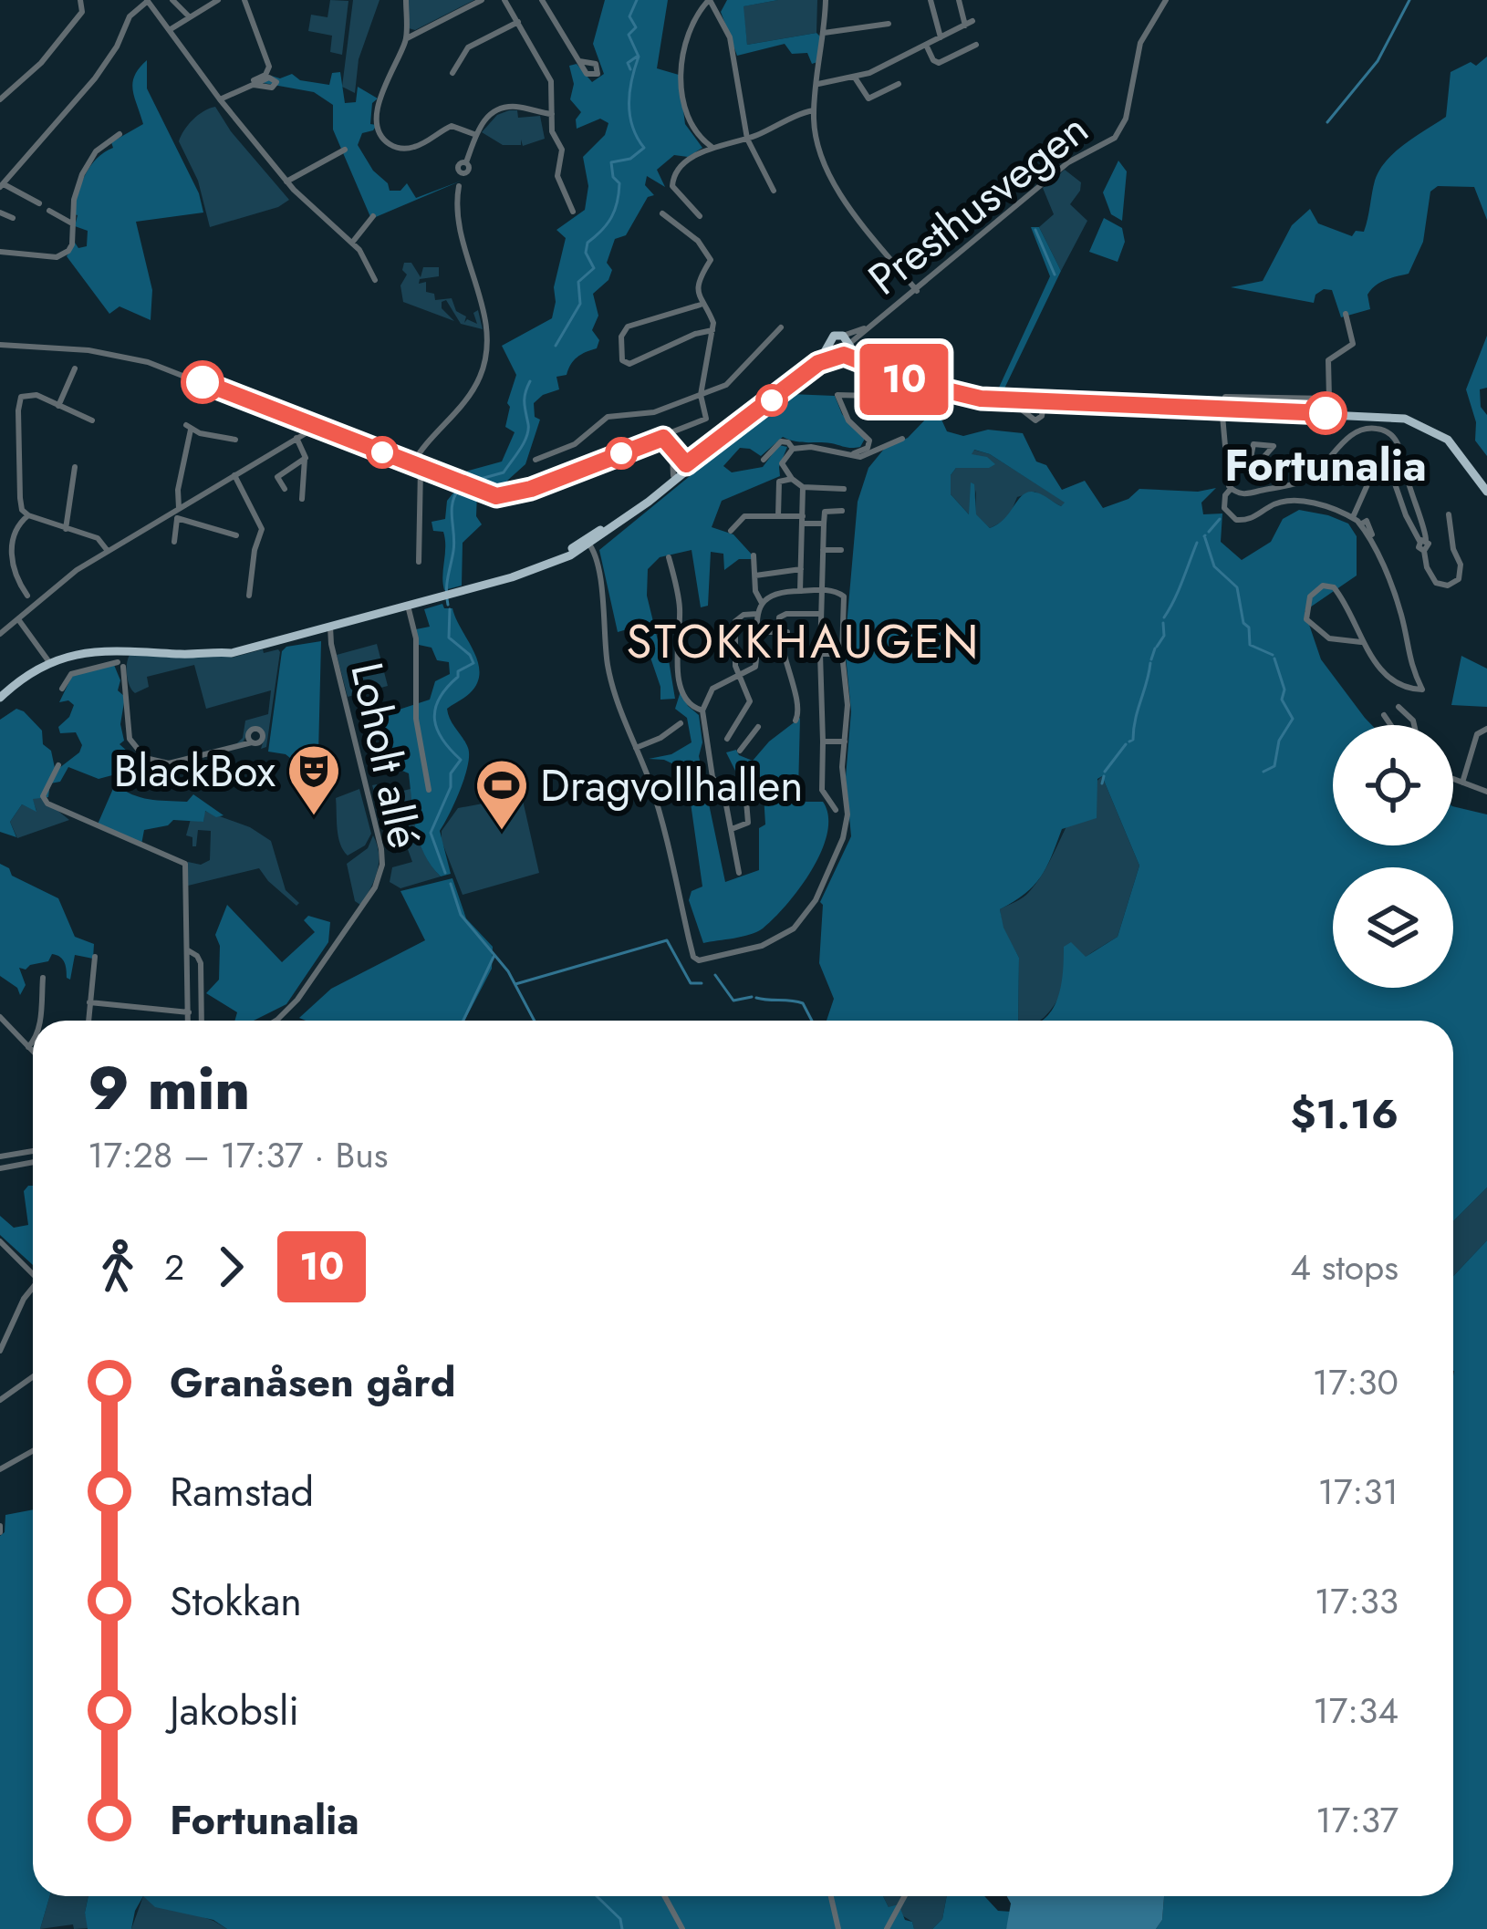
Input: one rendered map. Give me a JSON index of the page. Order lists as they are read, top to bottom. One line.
{"streets":{"street":["Presthusvegen","Loholt allé"]},"districts":["STOKKHAUGEN"],"places":{"other":["Fortunalia"],"theatre":["BlackBox"],"sports":["Dragvollhallen"]},"lines":["bus line 10"],"page":{"on_map":"10","heading":["9 min","17:28 – 17:37 · Bus","$1.16"],"legs":["2","10","4 stops"],"list":[{"name":"Granåsen gård","value":"17:30"},{"name":"Ramstad","value":"17:31"},{"name":"Stokkan","value":"17:33"},{"name":"Jakobsli","value":"17:34"},{"name":"Fortunalia","value":"17:37"}]}}
